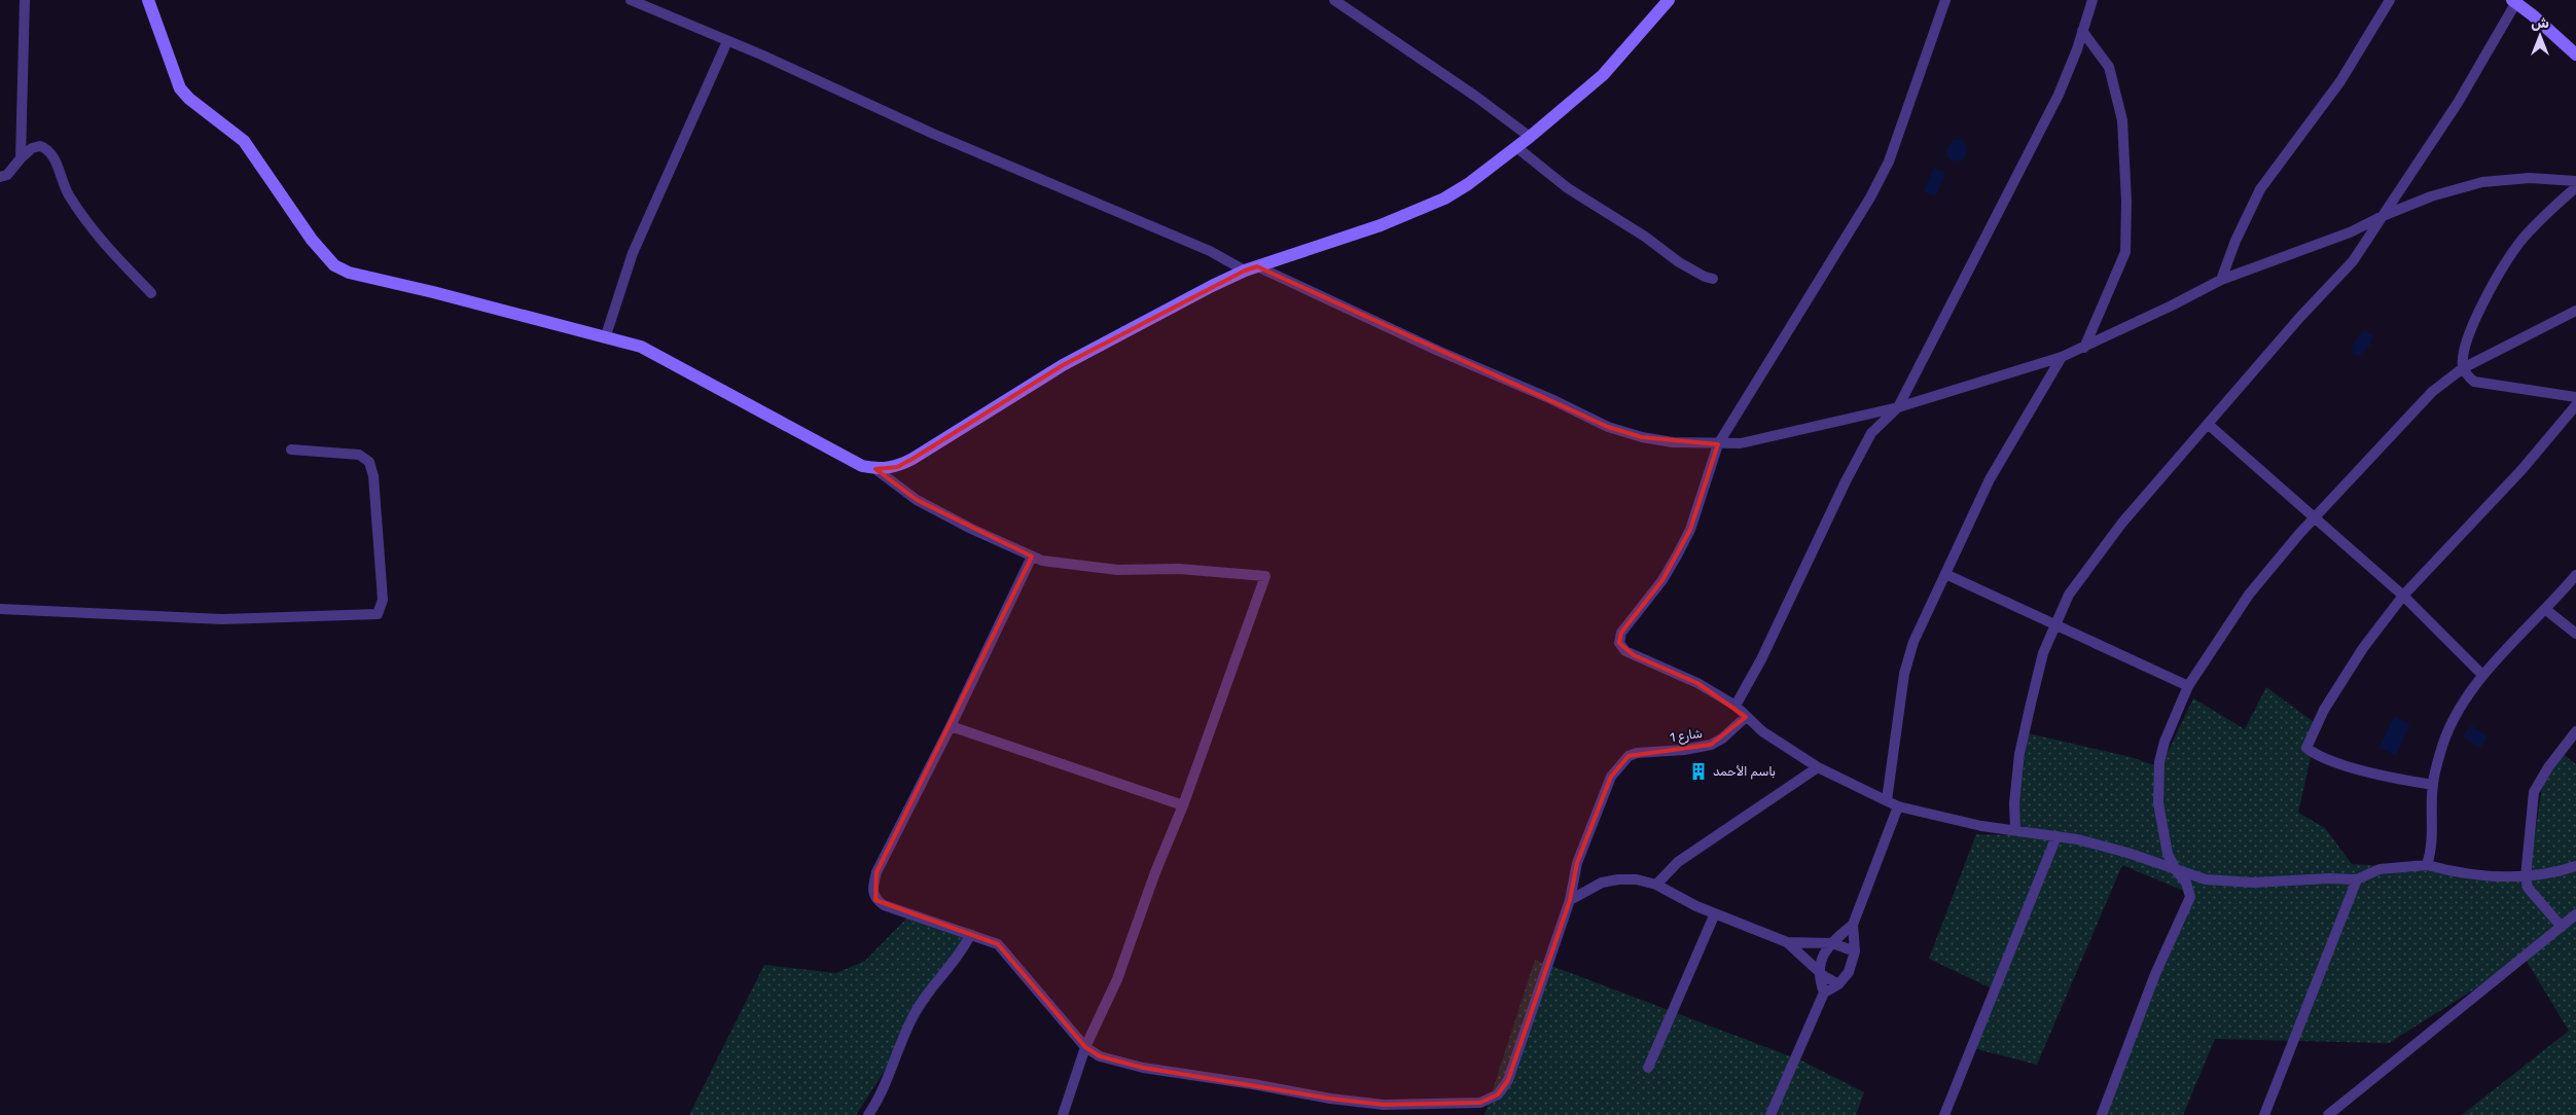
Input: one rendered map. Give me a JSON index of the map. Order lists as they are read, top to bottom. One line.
{"streets":{"street":["شارع 1"]},"places":{"building":["باسم الأحمد"]},"north":"top"}
